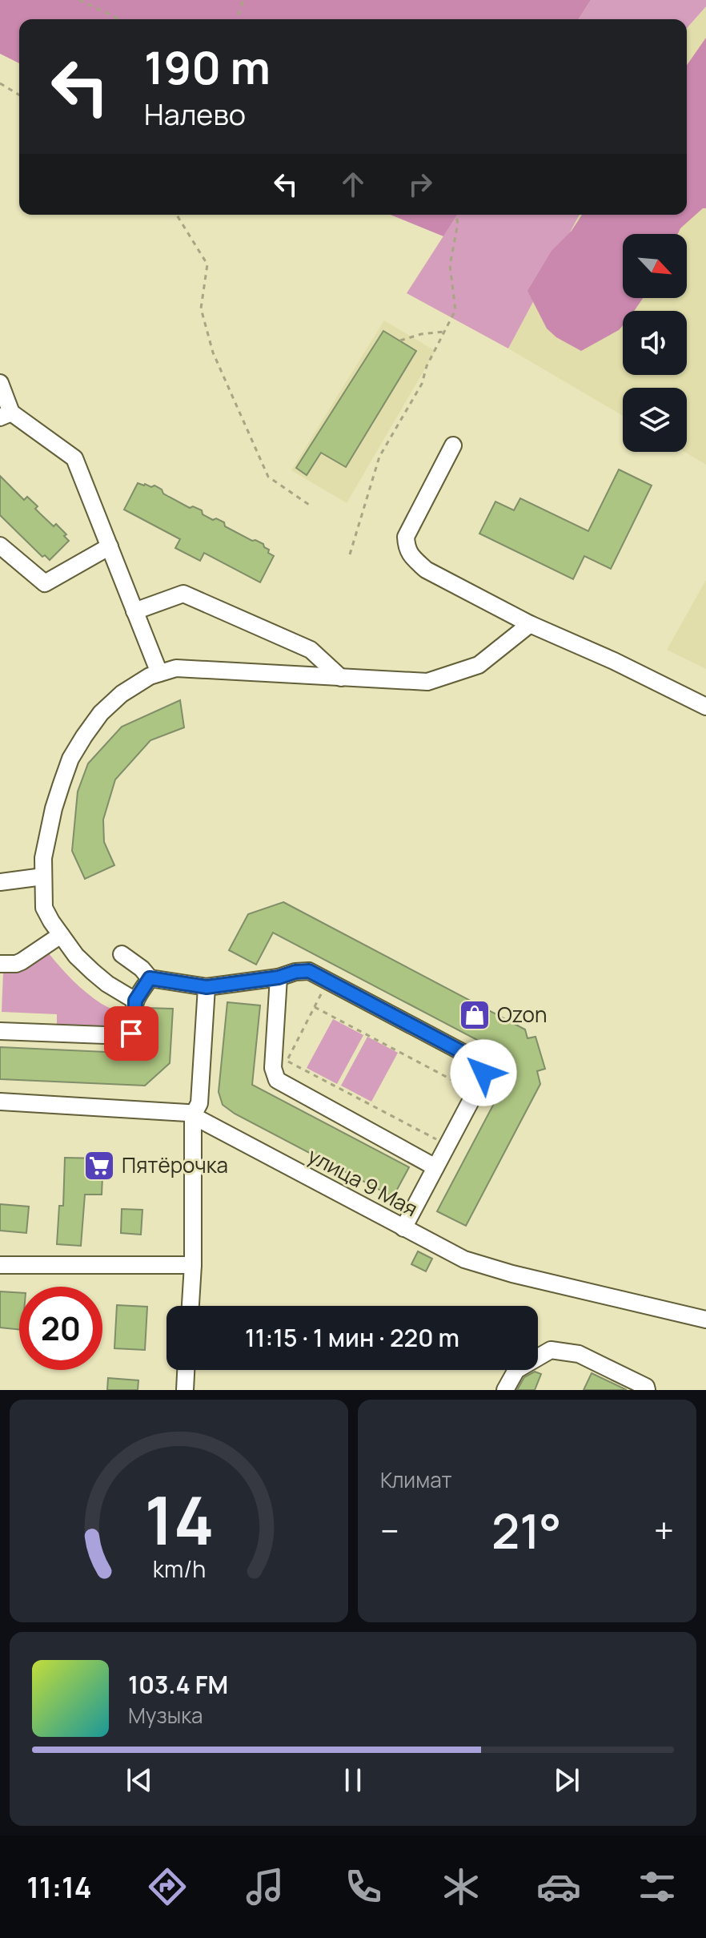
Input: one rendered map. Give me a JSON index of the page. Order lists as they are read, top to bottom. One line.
{"streets":{"street":["улица 9 Мая"]},"places":{"shop":["Ozon"],"supermarket":["Пятёрочка"]},"north":"bottom right","page":{"turn":["190 m","Налево"],"limit":"20","trip":"11:15 · 1 мин · 220 m","tile":"Климат","heat":["−","21°","+"],"song":["103.4 FM","Музыка"],"tabs":"11:14","gauge":["14","km/h"]}}
